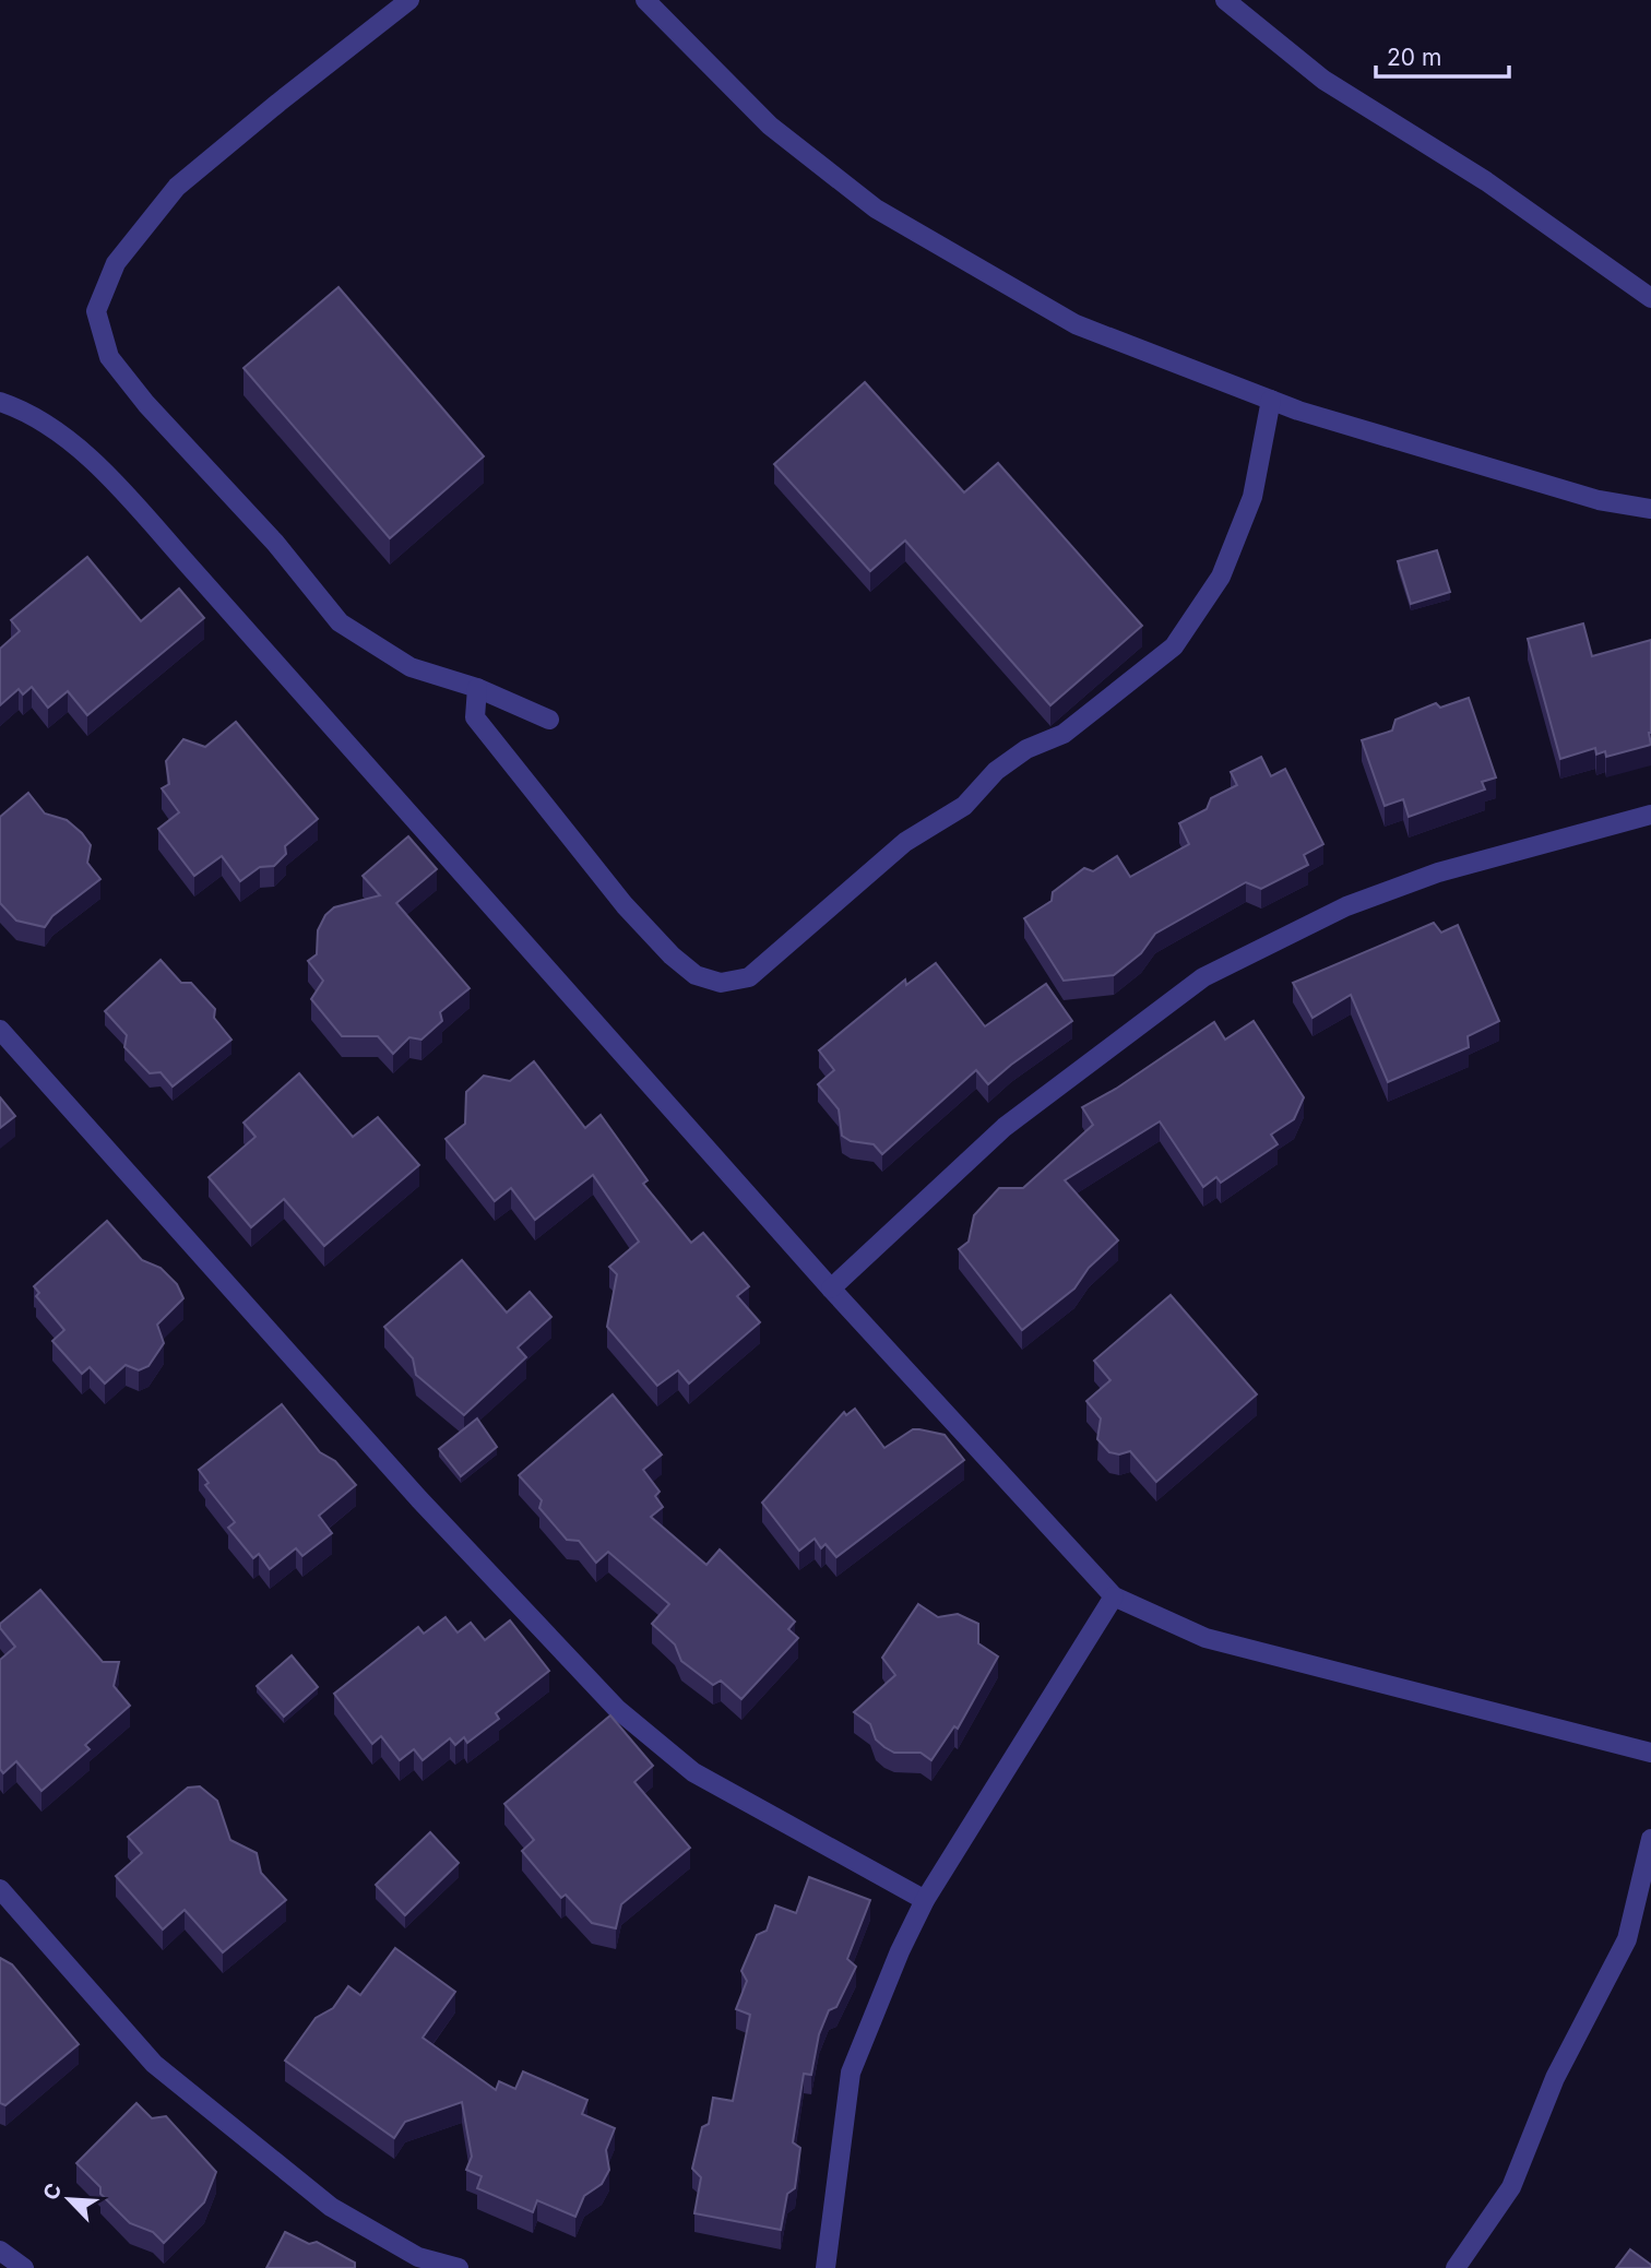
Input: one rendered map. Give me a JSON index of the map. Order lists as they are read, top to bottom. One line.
{"scale_bar":"20 m","north":"top left"}
